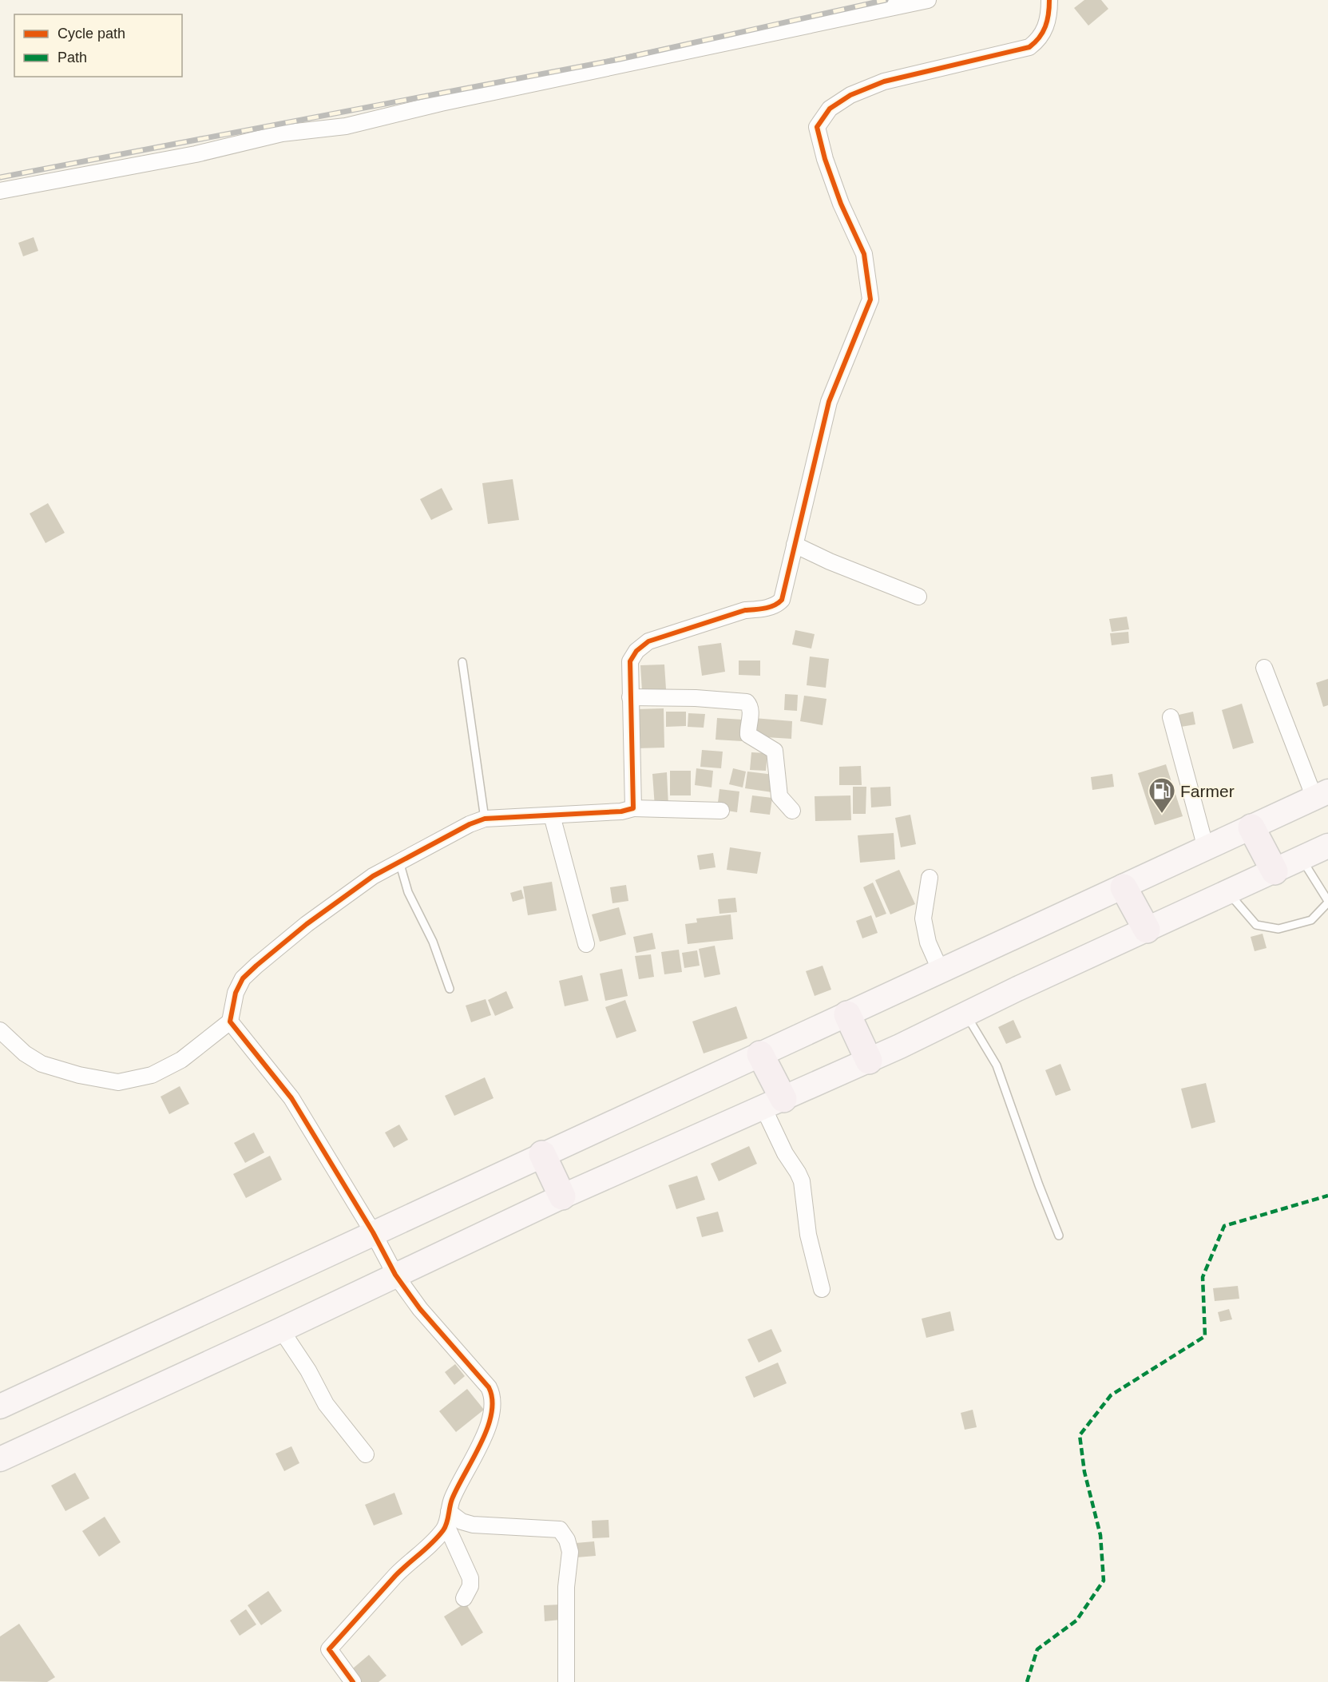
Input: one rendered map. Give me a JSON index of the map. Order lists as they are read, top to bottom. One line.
{"places":{"fuel station":["Farmer"]},"legend":["Cycle path","Path"]}
